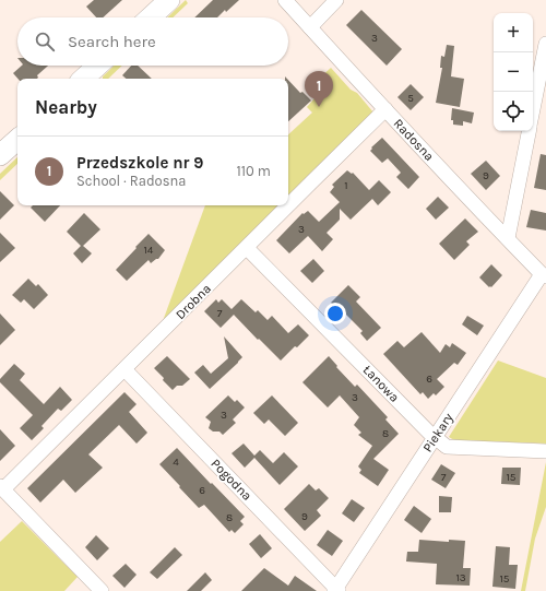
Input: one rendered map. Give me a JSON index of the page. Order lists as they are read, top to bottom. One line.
{"streets":{"street":["Radosna","Drobna","Łanowa","Piekary","Pogodna"]},"crossings":[["Radosna","Drobna"],["Radosna","Piekary"],["Drobna","Łanowa"],["Drobna","Pogodna"],["Łanowa","Piekary"],["Piekary","Pogodna"]],"house_numbers":["3","5","9","1","3","14","7","6","3","3","8","4","7","15","6","9","8","13","15"],"page":{"map_buttons":["+","−"],"search":"Search here","pins":"1","heading":"Nearby","list":[{"mark":"1","name":"Przedszkole nr 9","note":"School · Radosna","value":"110 m"}]}}
